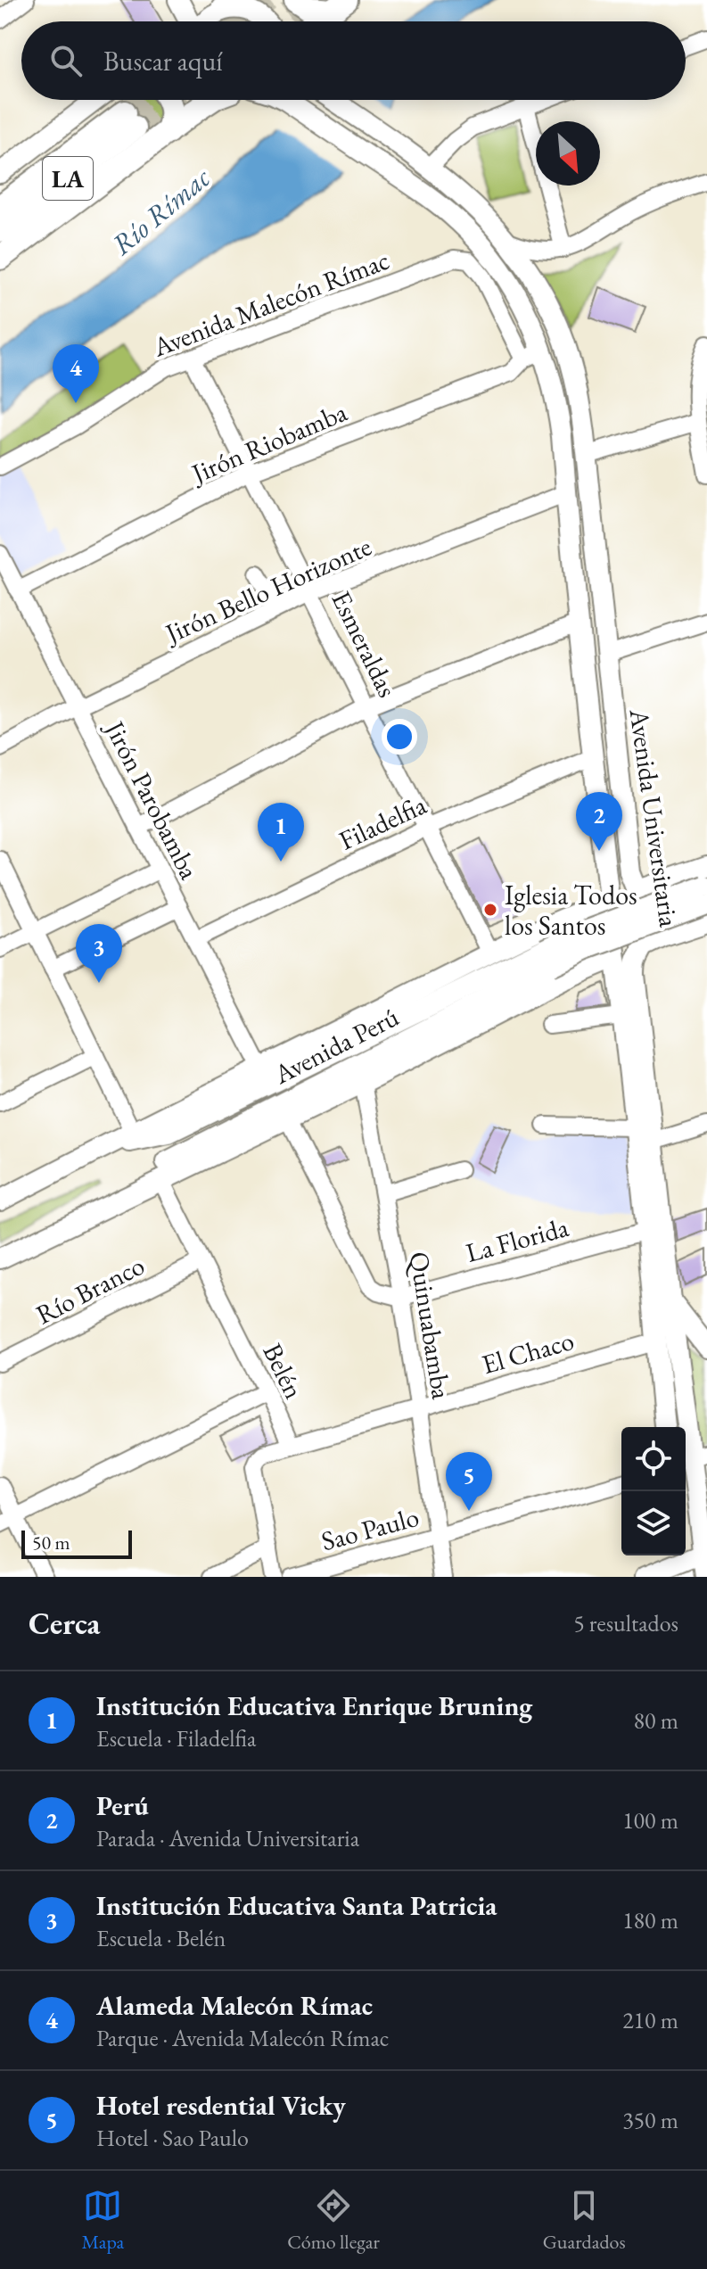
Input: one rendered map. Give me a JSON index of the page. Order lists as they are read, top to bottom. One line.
{"streets":{"highway":["LA"],"main road":["Avenida Universitaria","Avenida Perú"],"street":["Avenida Malecón Rímac","Jirón Riobamba","Jirón Bello Horizonte","Esmeraldas","Jirón Parobamba","Filadelfia","La Florida","Río Branco","Quinuabamba","El Chaco","Belén","Sao Paulo"]},"crossings":[["Avenida Malecón Rímac","Jirón Riobamba"],["Avenida Malecón Rímac","Esmeraldas"],["Jirón Riobamba","Esmeraldas"],["Jirón Riobamba","Jirón Parobamba"],["Jirón Riobamba","Avenida Universitaria"],["Jirón Bello Horizonte","Esmeraldas"],["Jirón Bello Horizonte","Jirón Parobamba"],["Jirón Bello Horizonte","Avenida Universitaria"],["Esmeraldas","Filadelfia"],["Esmeraldas","Avenida Perú"],["Jirón Parobamba","Filadelfia"],["Jirón Parobamba","Avenida Perú"],["Avenida Universitaria","Filadelfia"],["Avenida Universitaria","Avenida Perú"],["Avenida Universitaria","La Florida"],["Avenida Universitaria","El Chaco"],["Avenida Perú","Quinuabamba"],["Avenida Perú","Belén"],["La Florida","Quinuabamba"],["Río Branco","Belén"],["Quinuabamba","El Chaco"],["Quinuabamba","Sao Paulo"],["El Chaco","Belén"]],"water":["Río Rímac"],"places":["Iglesia Todos los Santos"],"scale_bar":"50 m","north":"bottom right","page":{"search":"Buscar aquí","pins":["4","2","1","3","5"],"scale":"50 m","heading":["Cerca","5 resultados"],"list":[{"mark":"1","name":"Institución Educativa Enrique Bruning","note":"Escuela · Filadelfia","value":"80 m"},{"mark":"2","name":"Perú","note":"Parada · Avenida Universitaria","value":"100 m"},{"mark":"3","name":"Institución Educativa Santa Patricia","note":"Escuela · Belén","value":"180 m"},{"mark":"4","name":"Alameda Malecón Rímac","note":"Parque · Avenida Malecón Rímac","value":"210 m"},{"mark":"5","name":"Hotel resdential Vicky","note":"Hotel · Sao Paulo","value":"350 m"}],"nav":["Mapa","Cómo llegar","Guardados"]}}
